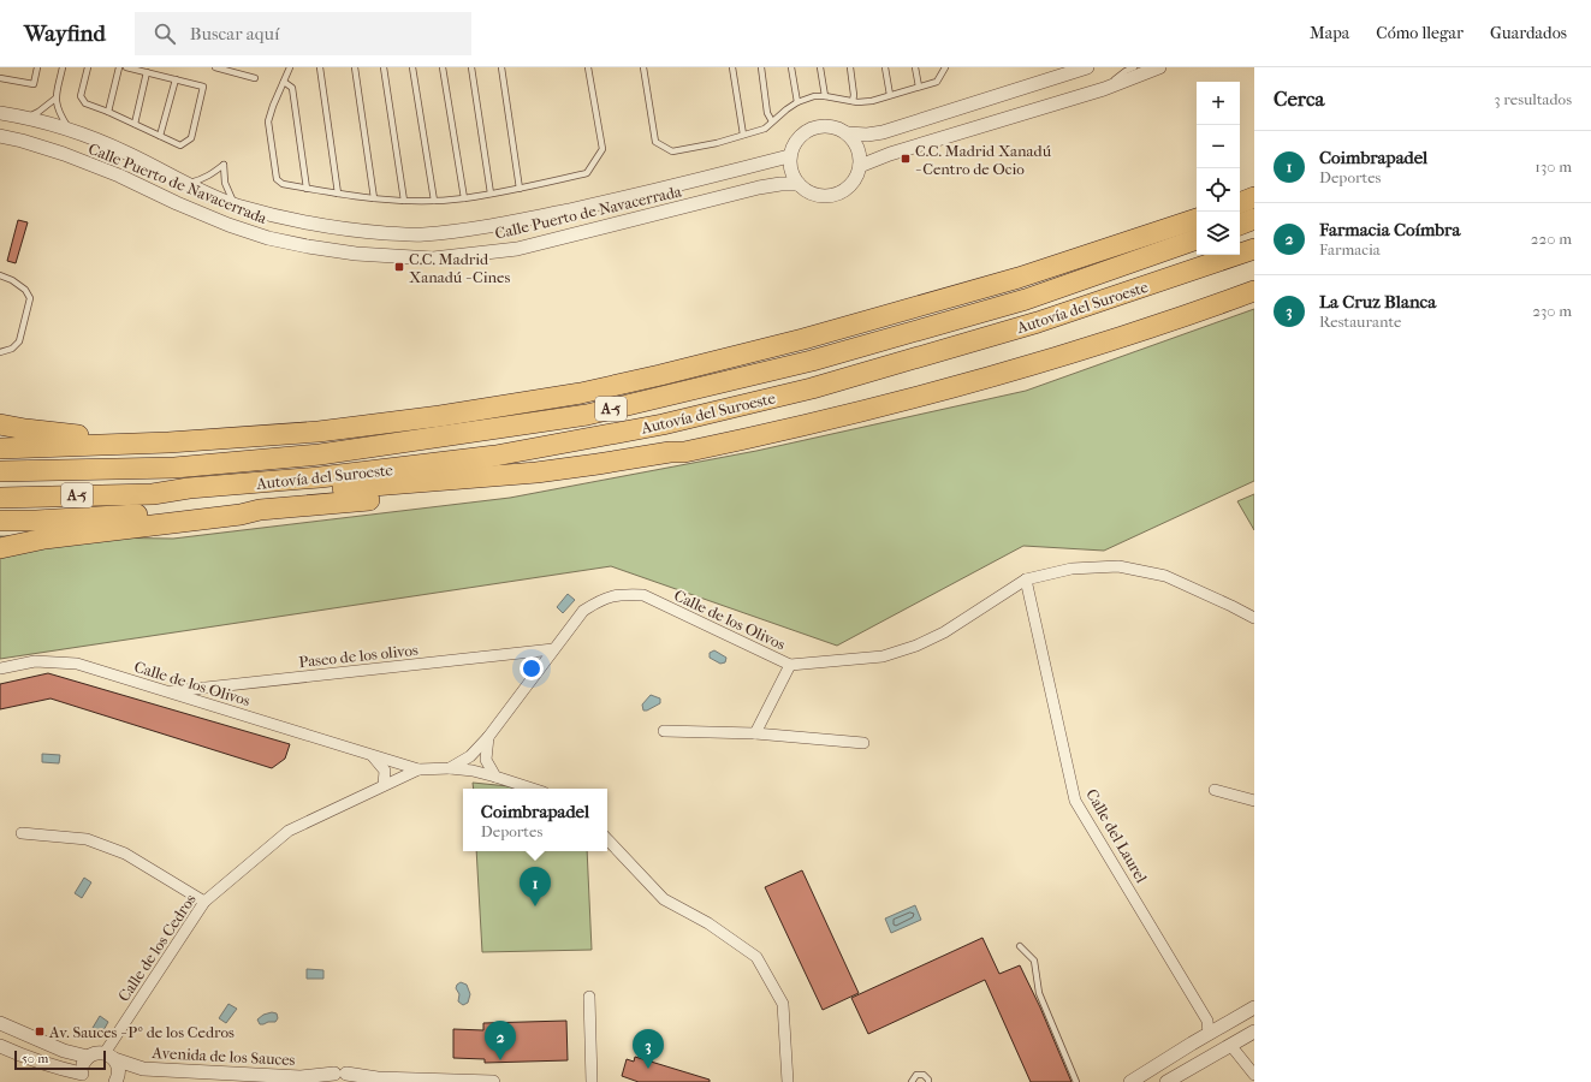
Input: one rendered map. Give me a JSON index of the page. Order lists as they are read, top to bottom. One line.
{"streets":{"highway":["Autovía del Suroeste","A-5"],"street":["Calle Puerto de Navacerrada","Calle de los Olivos","Paseo de los olivos","Calle del Laurel","Calle de los Cedros","Avenida de los Sauces"]},"crossings":[["Calle de los Olivos","Paseo de los olivos"],["Calle de los Olivos","Calle del Laurel"],["Calle de los Olivos","Calle de los Cedros"],["Calle de los Cedros","Avenida de los Sauces"]],"places":{"transit":["C.C. Madrid Xanadú - Centro de Ocio","C.C. Madrid Xanadú - Cines","Av. Sauces - Pº de los Cedros"]},"scale_bar":"50 m","page":{"header":"Wayfind","search":"Buscar aquí","nav":["Mapa","Cómo llegar","Guardados"],"heading":["Cerca","3 resultados"],"map_buttons":["+","−"],"list":[{"mark":"1","name":"Coimbrapadel","note":"Deportes","value":"130 m"},{"mark":"2","name":"Farmacia Coímbra","note":"Farmacia","value":"220 m"},{"mark":"3","name":"La Cruz Blanca","note":"Restaurante","value":"230 m"}],"popup":["Coimbrapadel","Deportes"],"pins":["1","2","3"],"scale":"50 m"}}
